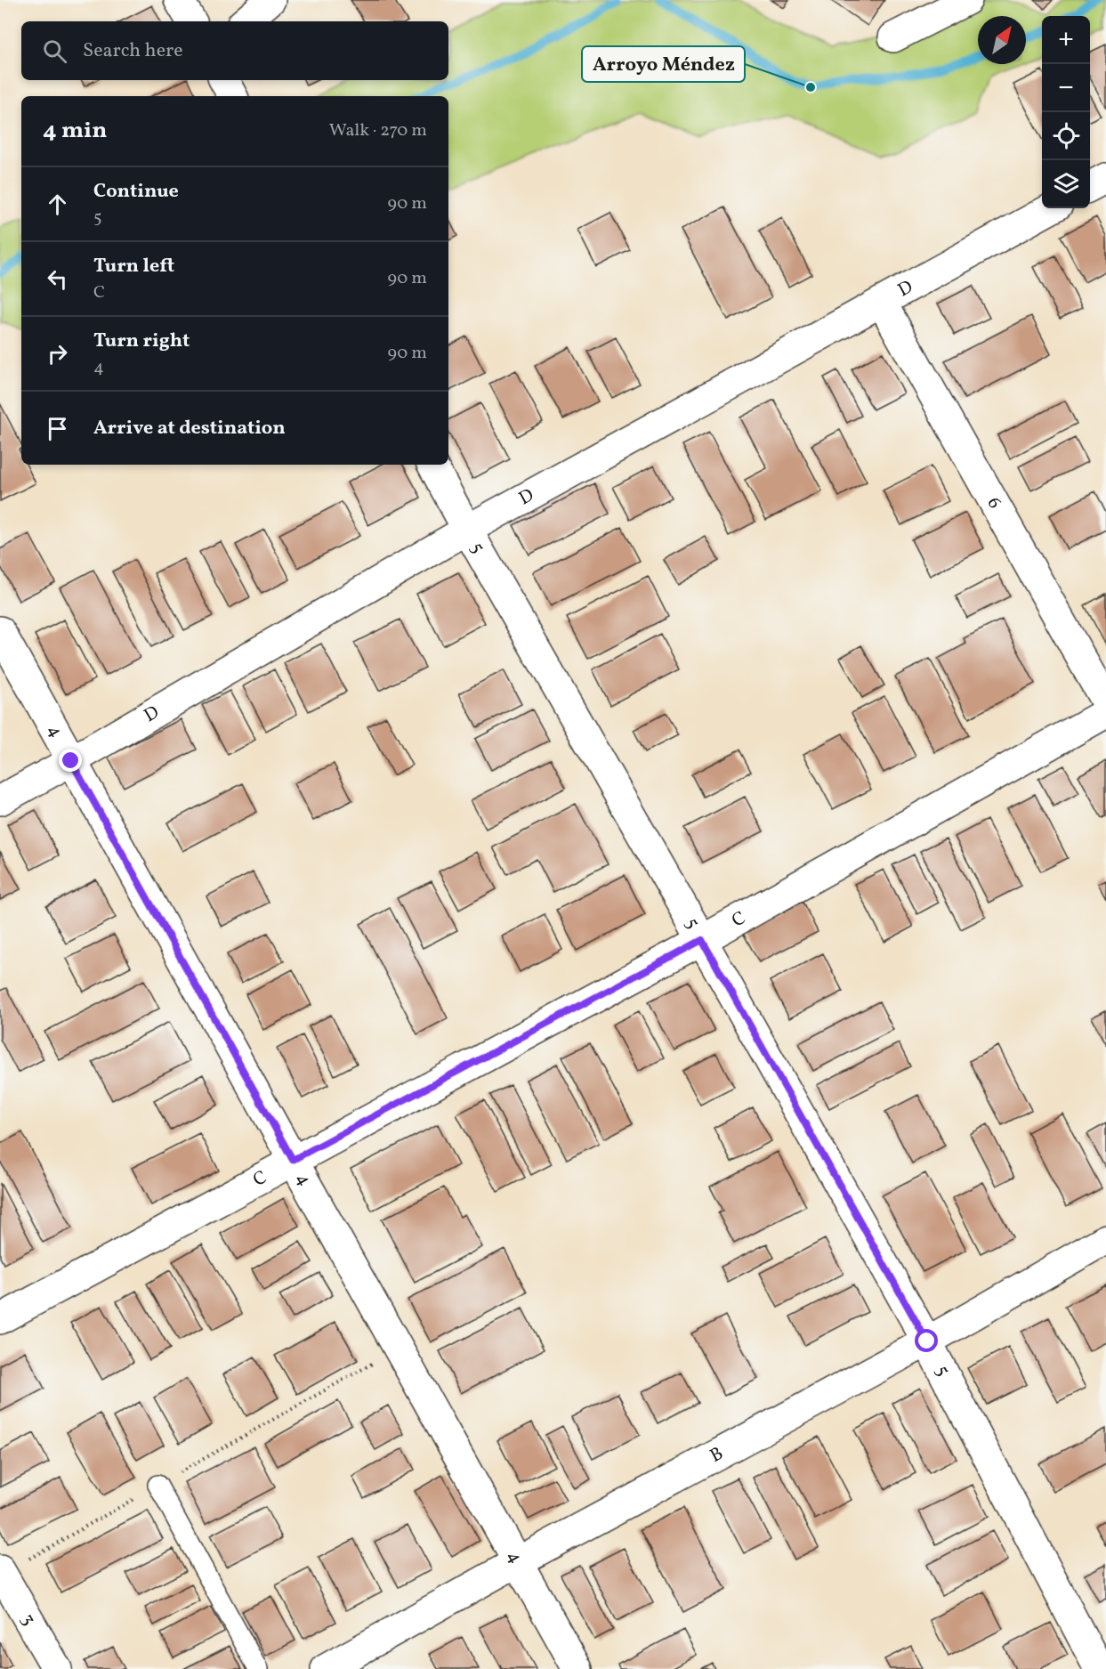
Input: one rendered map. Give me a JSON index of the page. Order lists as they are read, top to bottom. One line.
{"streets":{"street":["D","6","5","4","C","B","3"]},"crossings":[["D","6"],["D","5"],["D","4"],["5","C"],["5","B"],["4","C"],["4","B"]],"places":["Arroyo Méndez"],"north":"top right","page":{"map_buttons":["+","−"],"search":"Search here","heading":["4 min","Walk · 270 m"],"list":[["Continue","5","90 m"],["Turn left","C","90 m"],["Turn right","4","90 m"],"Arrive at destination"]}}
